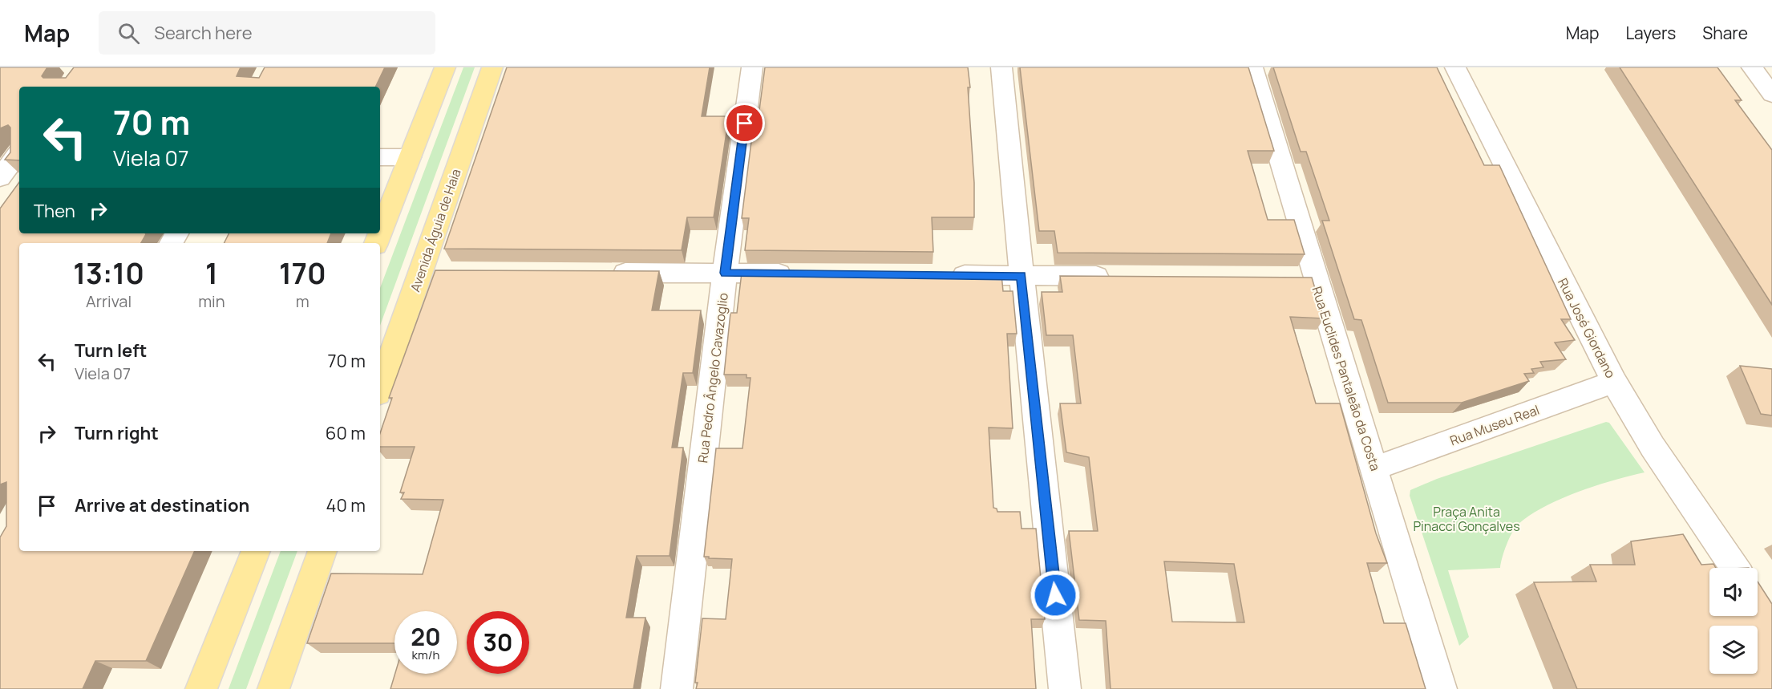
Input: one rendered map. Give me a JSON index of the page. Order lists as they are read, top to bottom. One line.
{"streets":{"main road":["Avenida Águia de Haia"],"street":["Rua José Giordano","Rua Pedro Ângelo Cavazoglio","Rua Euclides Pantaleão da Costa","Rua Museu Real"]},"crossings":[["Rua José Giordano","Rua Museu Real"],["Rua Euclides Pantaleão da Costa","Rua Museu Real"]],"parks":["Praça Anita Pinacci Gonçalves"],"page":{"header":"Map","search":"Search here","nav":["Map","Layers","Share"],"turn":["70 m","Viela 07"],"then":"Then","eta":["13:10","Arrival","1","min","170","m"],"list":[{"name":"Turn left","note":"Viela 07","value":"70 m"},{"name":"Turn right","value":"60 m"},{"name":"Arrive at destination","value":"40 m"}],"speed":"20 km/h","limit":"30"}}
